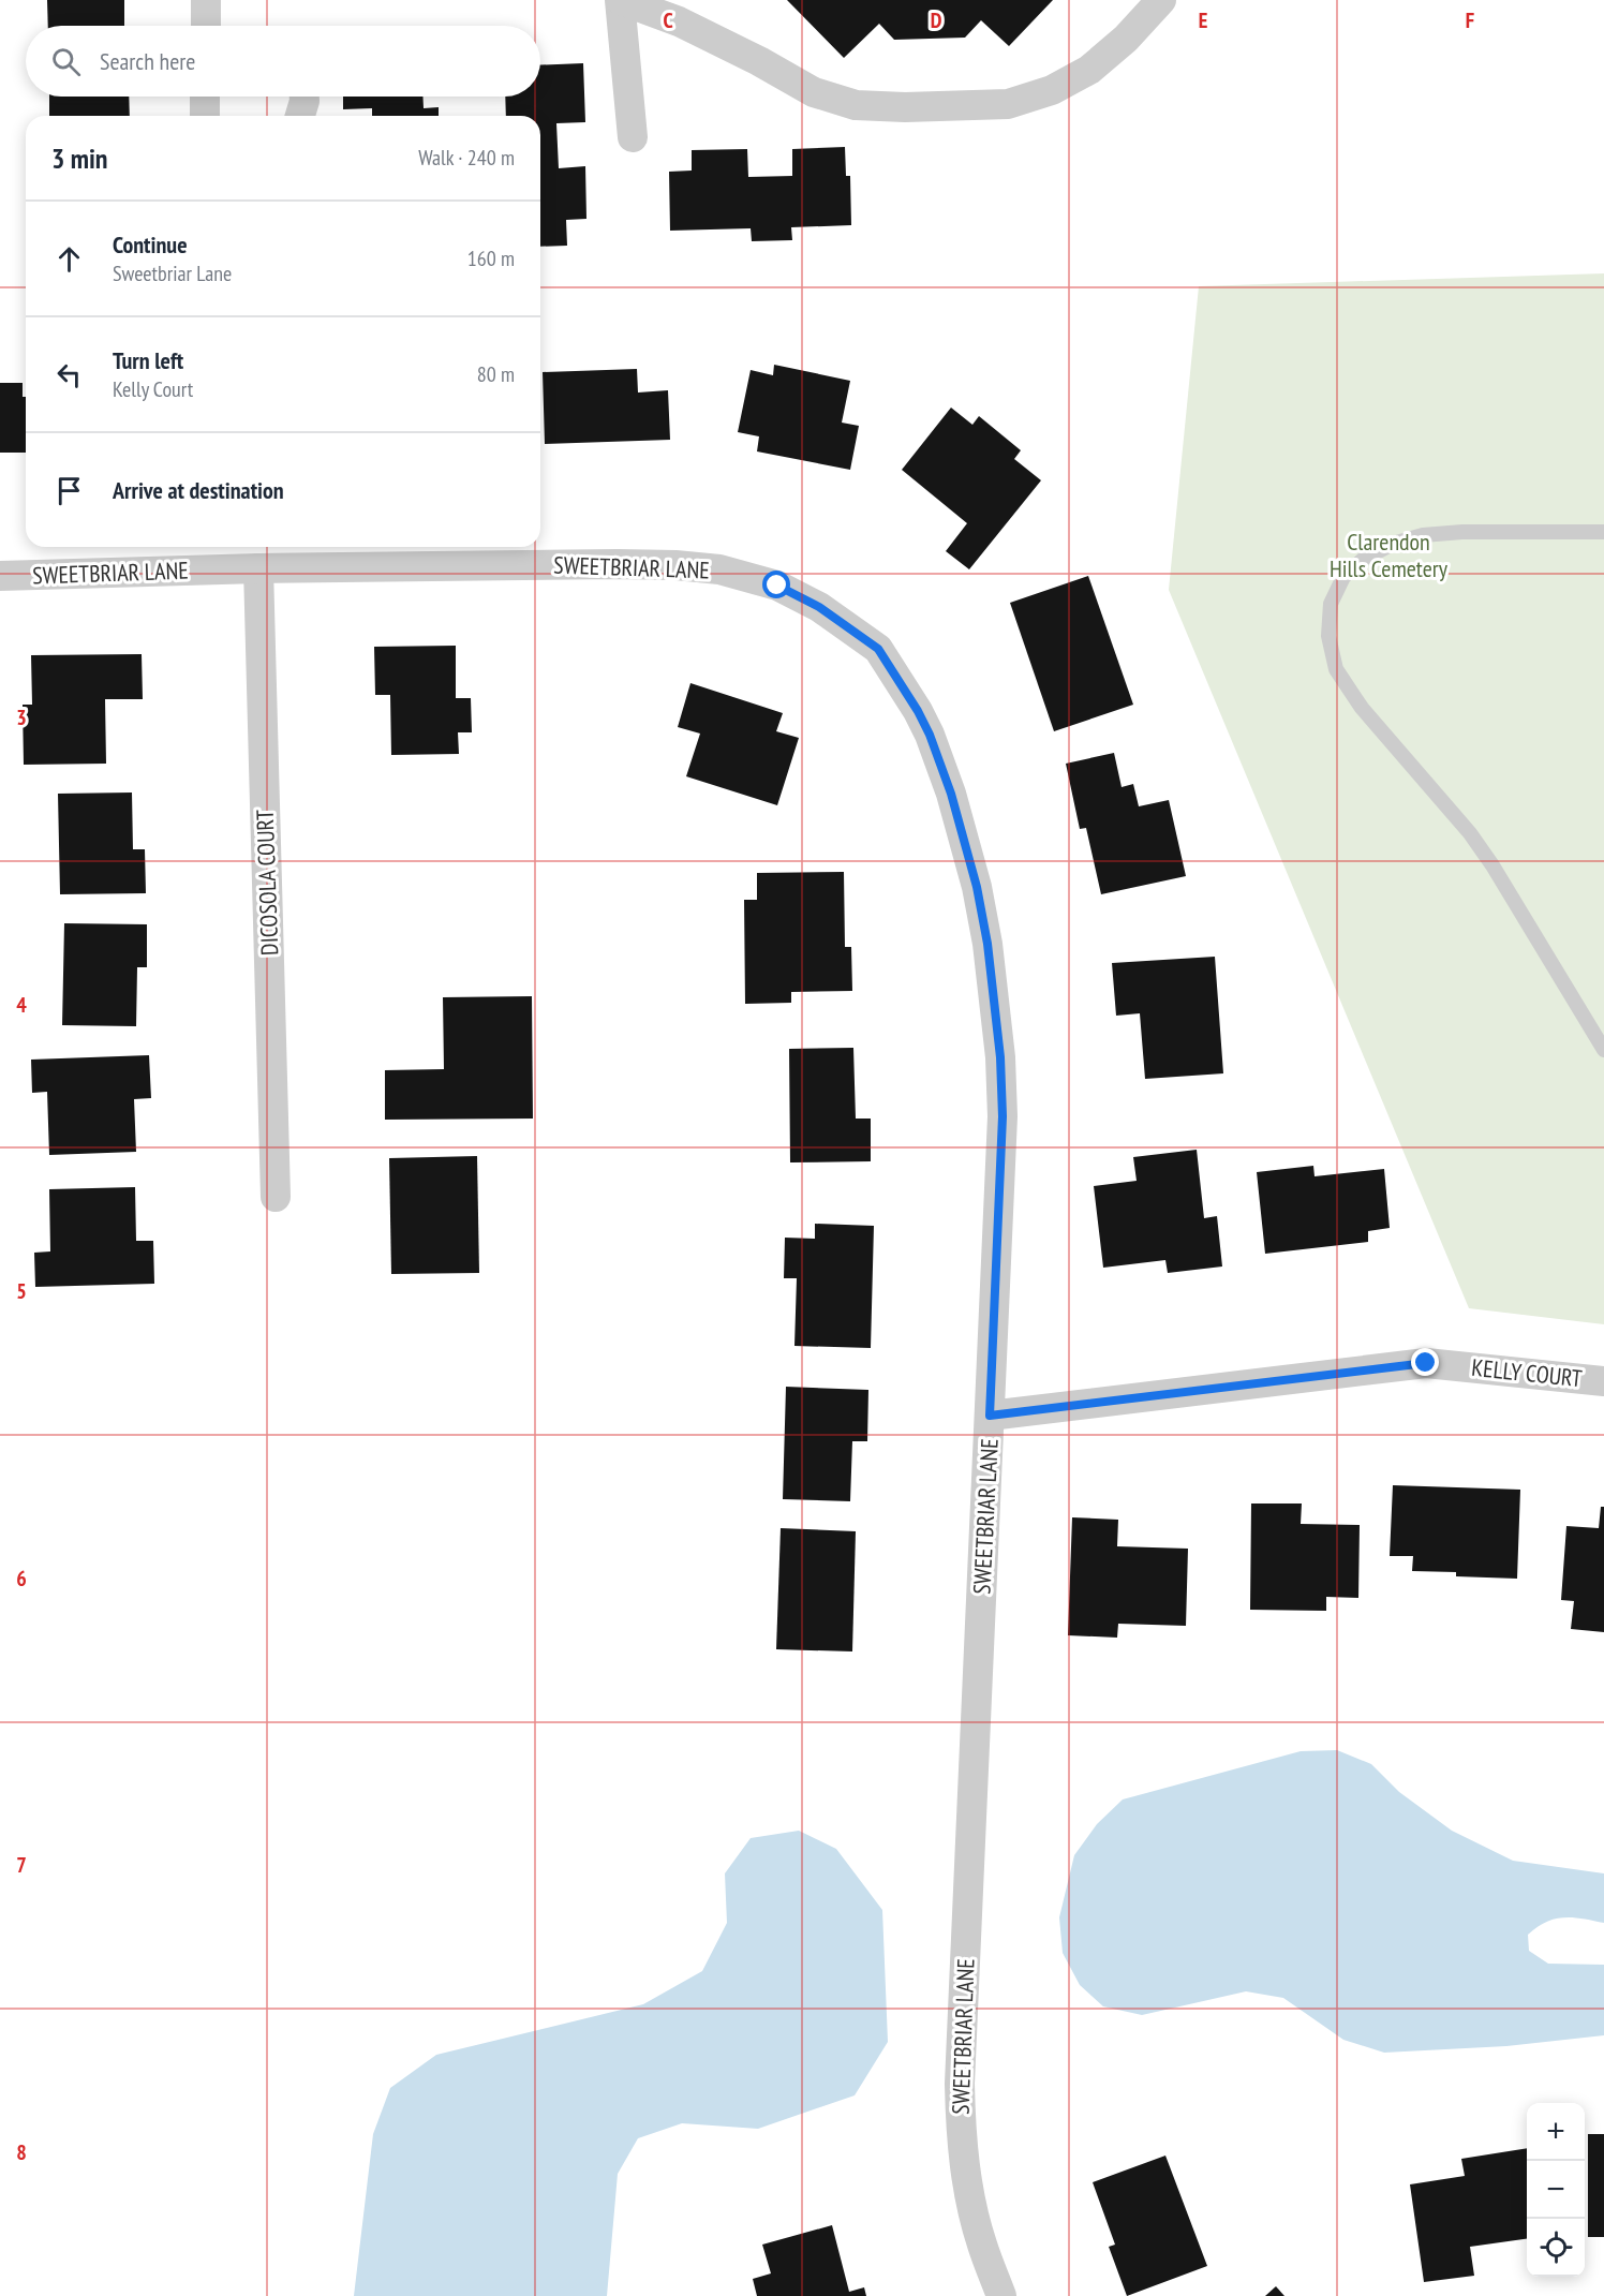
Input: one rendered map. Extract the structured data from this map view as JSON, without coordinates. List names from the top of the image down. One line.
{"streets":{"street":["SWEETBRIAR LANE","DICOSOLA COURT","KELLY COURT"]},"crossings":[["SWEETBRIAR LANE","DICOSOLA COURT"],["SWEETBRIAR LANE","KELLY COURT"]],"parks":["Clarendon Hills Cemetery"],"page":{"search":"Search here","heading":["3 min","Walk · 240 m"],"list":[["Continue","Sweetbriar Lane","160 m"],["Turn left","Kelly Court","80 m"],"Arrive at destination"],"map_buttons":["+","−"]},"grid":{"columns":["C","D","E","F"],"rows":["3","4","5","6","7","8"]}}
